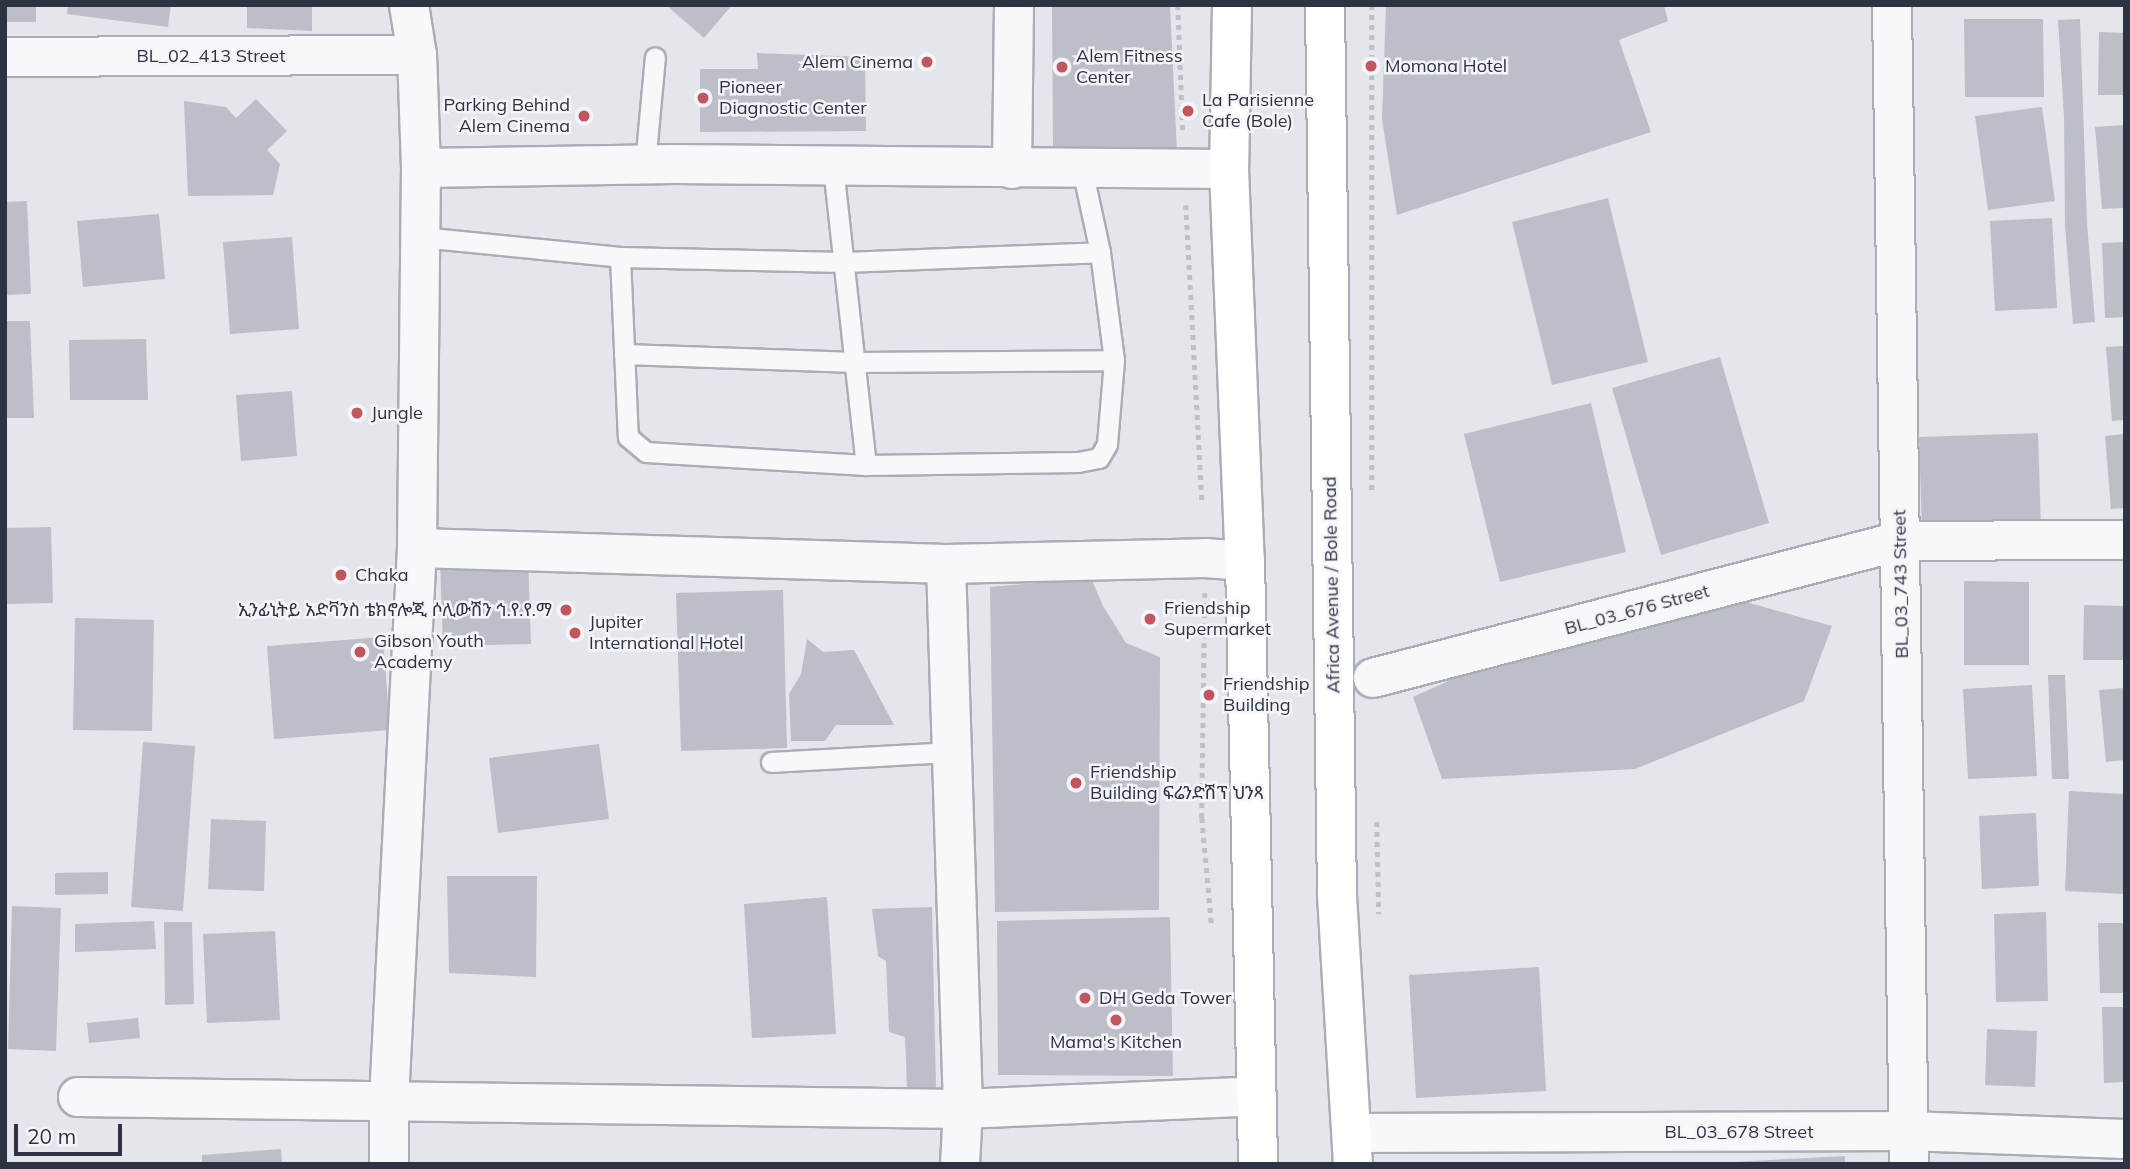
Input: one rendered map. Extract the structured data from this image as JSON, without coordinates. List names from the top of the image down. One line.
{"streets":{"main road":["Africa Avenue / Bole Road"],"street":["BL_02_413 Street","BL_03_743 Street","BL_03_676 Street","BL_03_678 Street"]},"crossings":[["BL_03_743 Street","BL_03_676 Street"],["BL_03_743 Street","BL_03_678 Street"],["Africa Avenue / Bole Road","BL_03_678 Street"]],"places":["Alem Cinema","Momona Hotel","Alem Fitness Center","Pioneer Diagnostic Center","La Parisienne Cafe (Bole)","Parking Behind Alem Cinema","Jungle","Chaka","ኢንፊኒትይ አድቫንስ ቴክኖሎጂ ሶሊውሽን ኅ.የ.የ.ማ","Friendship Supermarket","Jupiter International Hotel","Gibson Youth Academy","Friendship Building","Friendship Building ፍሬንድሽፕ ህንጻ","DH Geda Tower","Mama's Kitchen"],"scale_bar":"20 m"}
